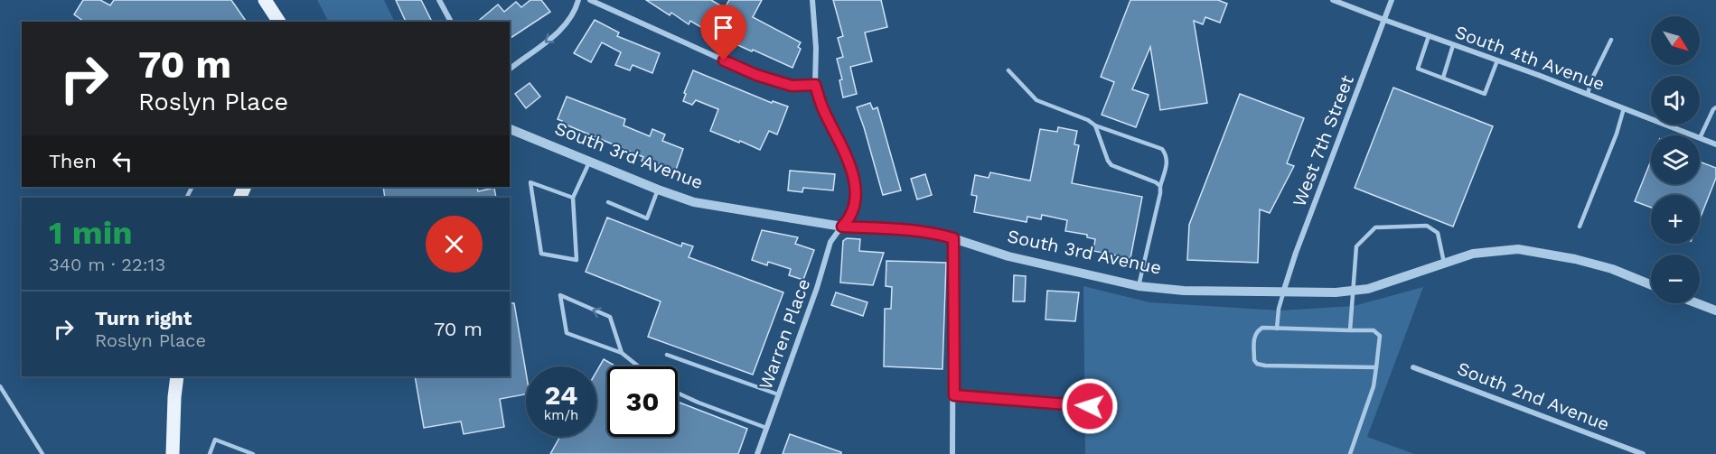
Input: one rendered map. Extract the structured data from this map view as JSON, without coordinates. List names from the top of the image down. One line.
{"streets":{"street":["South 4th Avenue","West 7th Street","South 3rd Avenue","Warren Place","South 2nd Avenue"]},"crossings":[["South 4th Avenue","West 7th Street"],["West 7th Street","South 3rd Avenue"],["South 3rd Avenue","Warren Place"]],"north":"bottom right","page":{"map_buttons":["+","−"],"turn":["70 m","Roslyn Place"],"then":"Then","heading":["1 min","340 m · 22:13"],"list":[{"name":"Turn right","note":"Roslyn Place","value":"70 m"}],"speed":"24 km/h","limit":"30"}}
